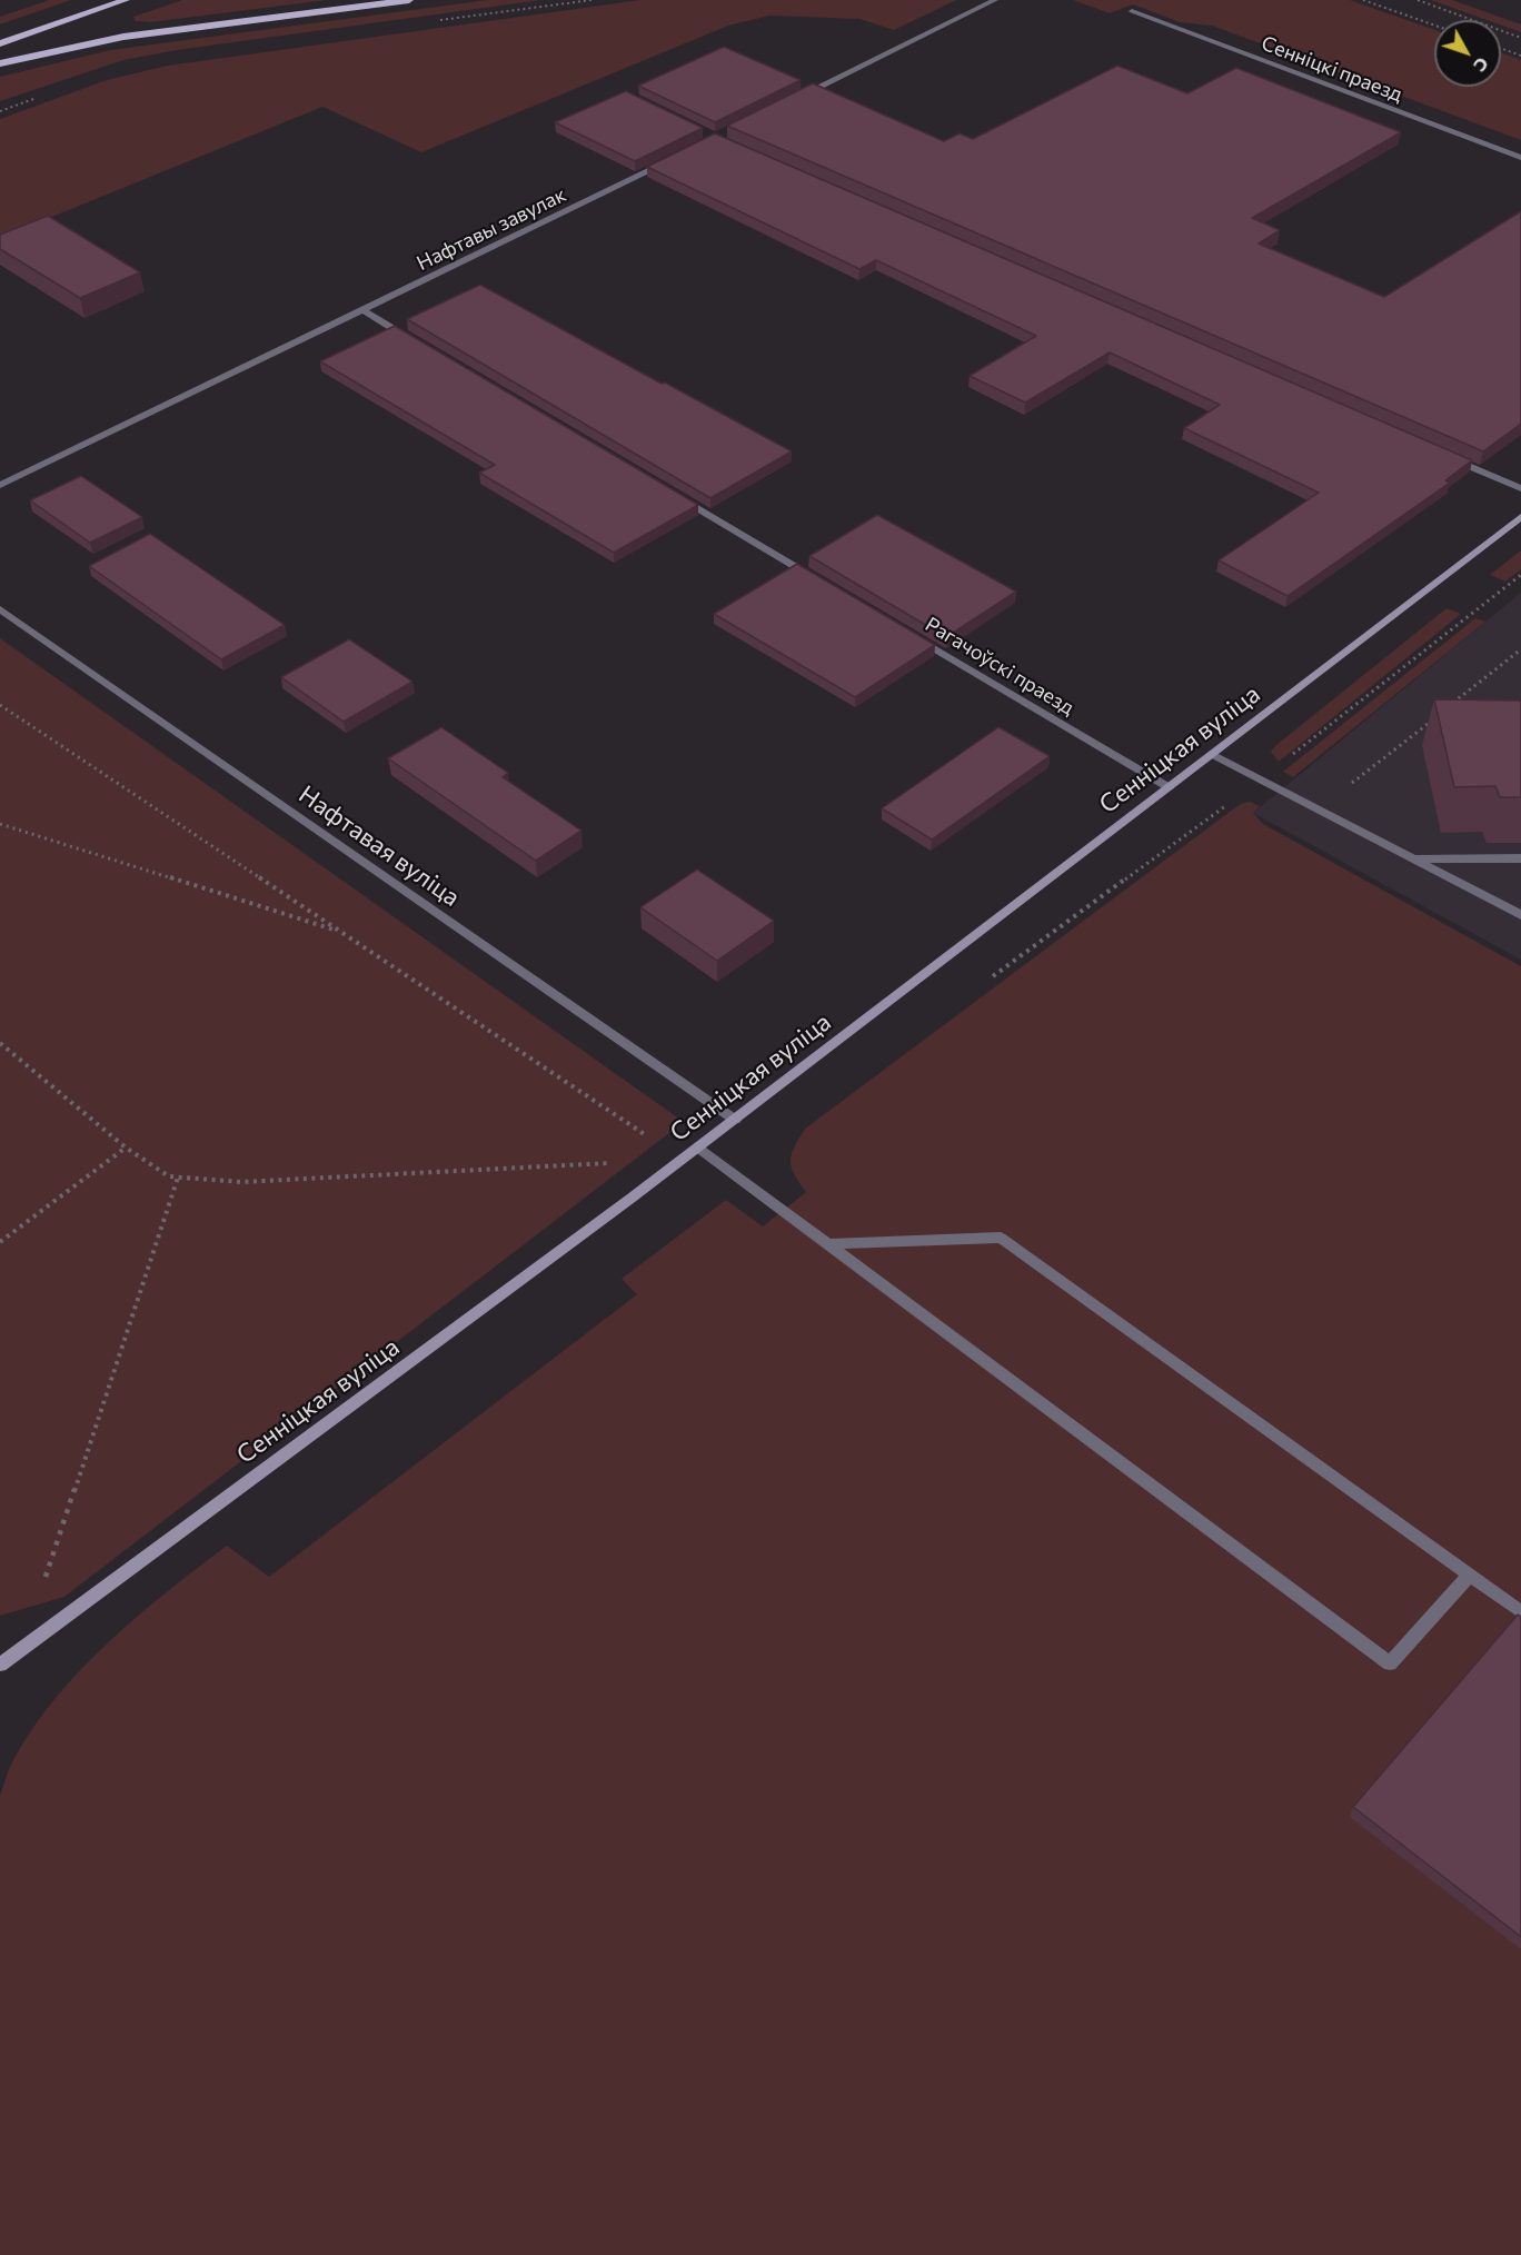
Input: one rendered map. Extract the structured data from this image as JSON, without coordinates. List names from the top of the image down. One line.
{"streets":{"street":["Сенніцкі праезд","Нафтавы завулак","Рагачоўскі праезд","Сенніцкая вуліца","Нафтавая вуліца"]},"crossings":[["Рагачоўскі праезд","Сенніцкая вуліца"],["Сенніцкая вуліца","Нафтавая вуліца"]],"north":"bottom right"}
